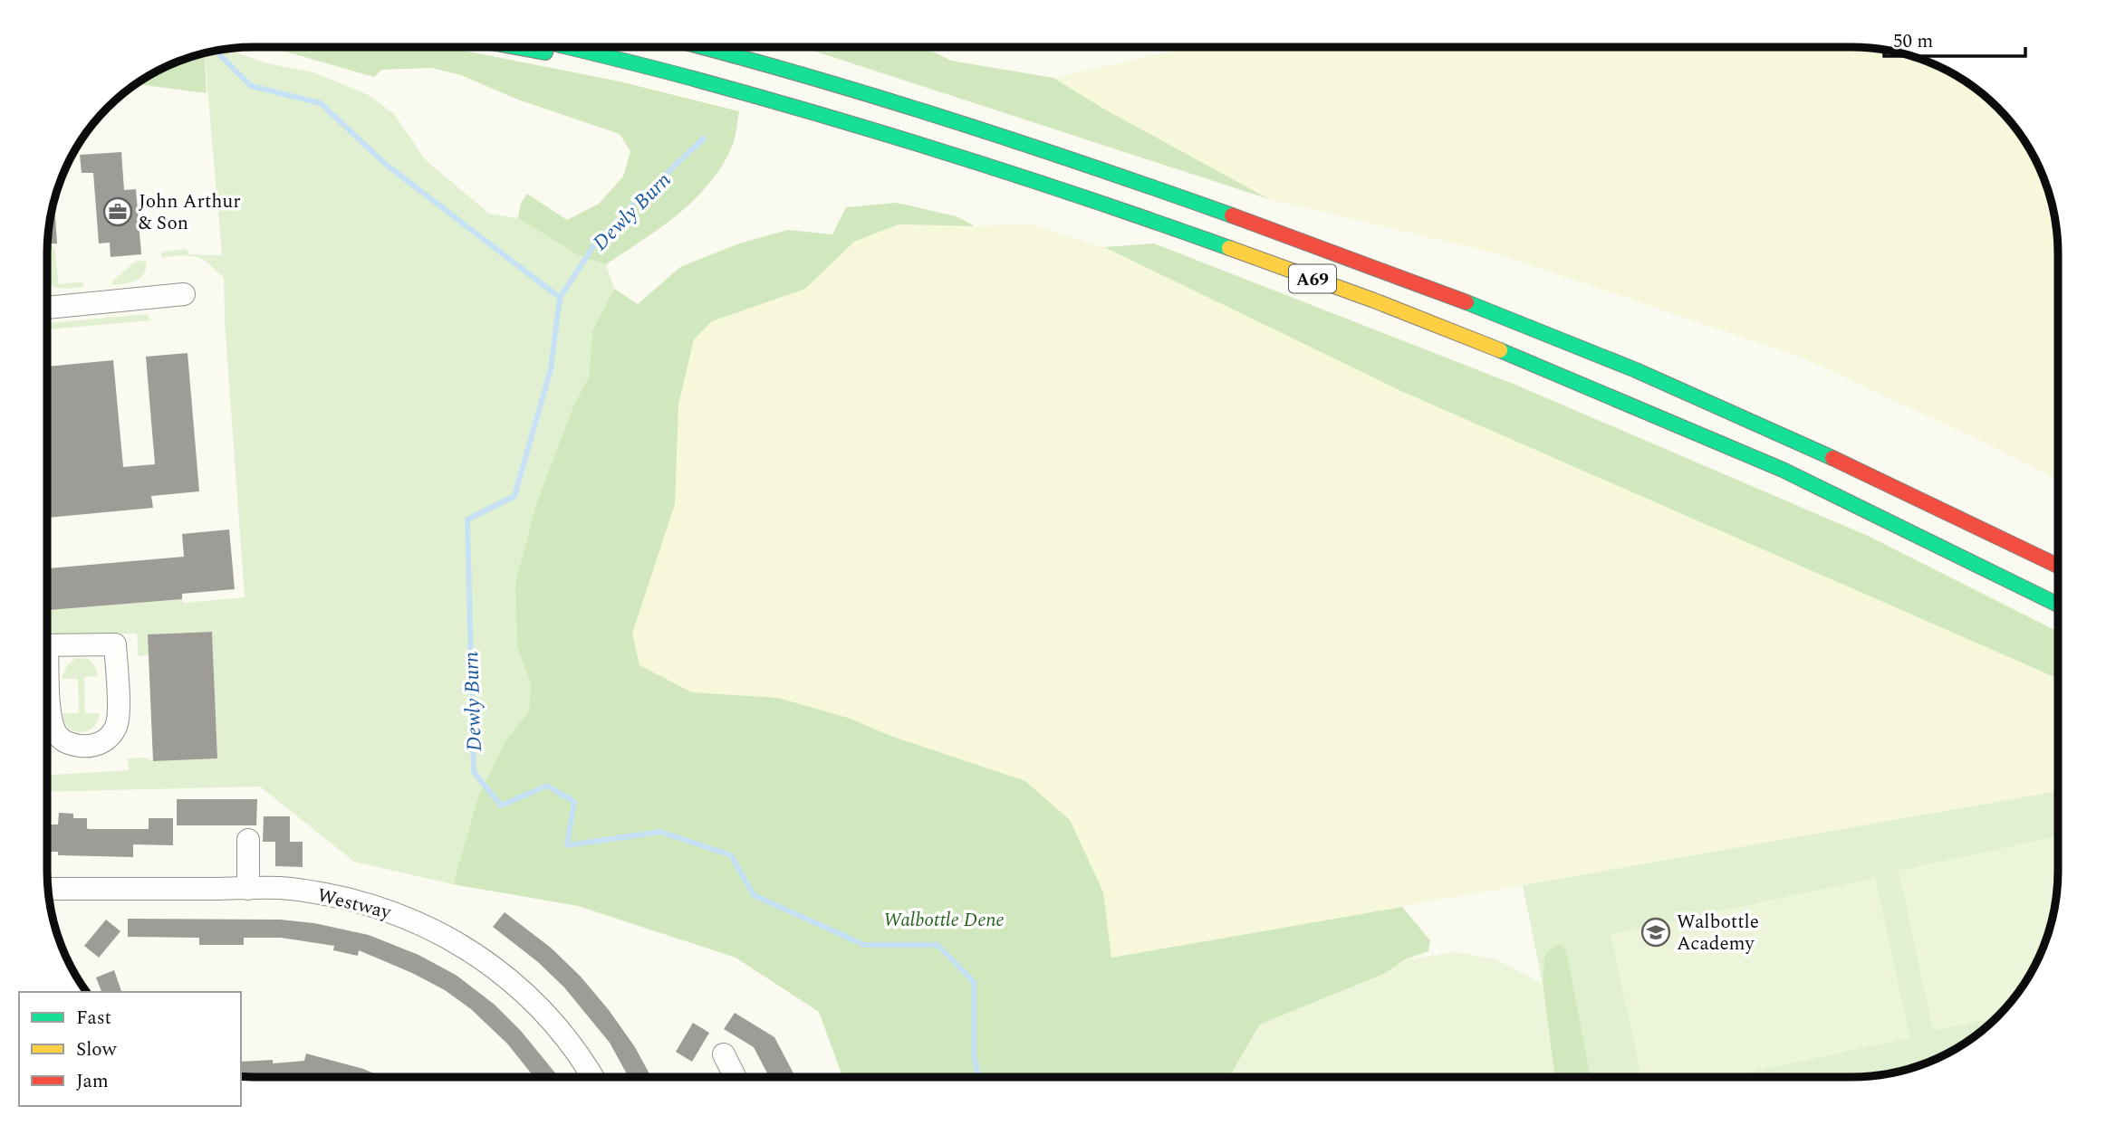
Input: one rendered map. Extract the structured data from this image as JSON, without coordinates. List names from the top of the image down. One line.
{"streets":{"highway":["A69"],"street":["Westway"]},"water":["Dewly Burn"],"parks":["Walbottle Dene"],"places":{"office":["John Arthur & Son"],"school or university":["Walbottle Academy"]},"legend":["Fast","Slow","Jam"],"scale_bar":"50 m"}
